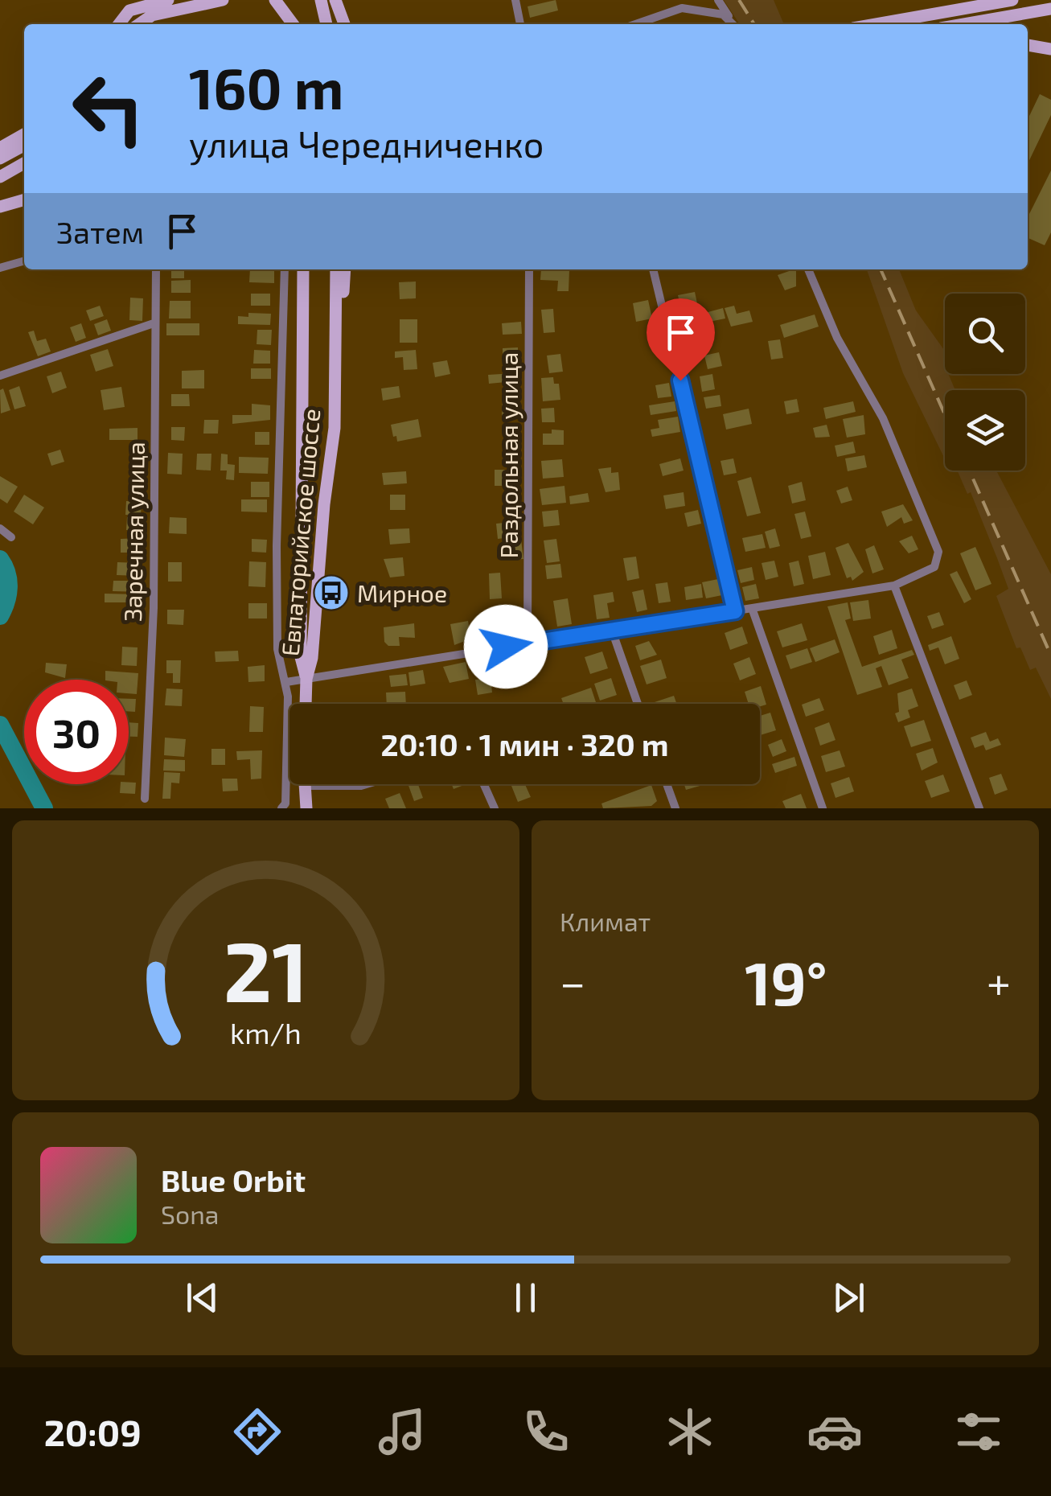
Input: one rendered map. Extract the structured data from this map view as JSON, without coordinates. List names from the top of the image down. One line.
{"streets":{"main road":["Евпаторийское шоссе"],"street":["Раздольная улица","Заречная улица"]},"places":{"bus stop":["Мирное"]},"page":{"turn":["160 m","улица Чередниченко"],"then":"Затем","limit":"30","trip":"20:10 · 1 мин · 320 m","tile":"Климат","heat":["−","19°","+"],"song":["Blue Orbit","Sona"],"tabs":"20:09","gauge":["21","km/h"]}}
